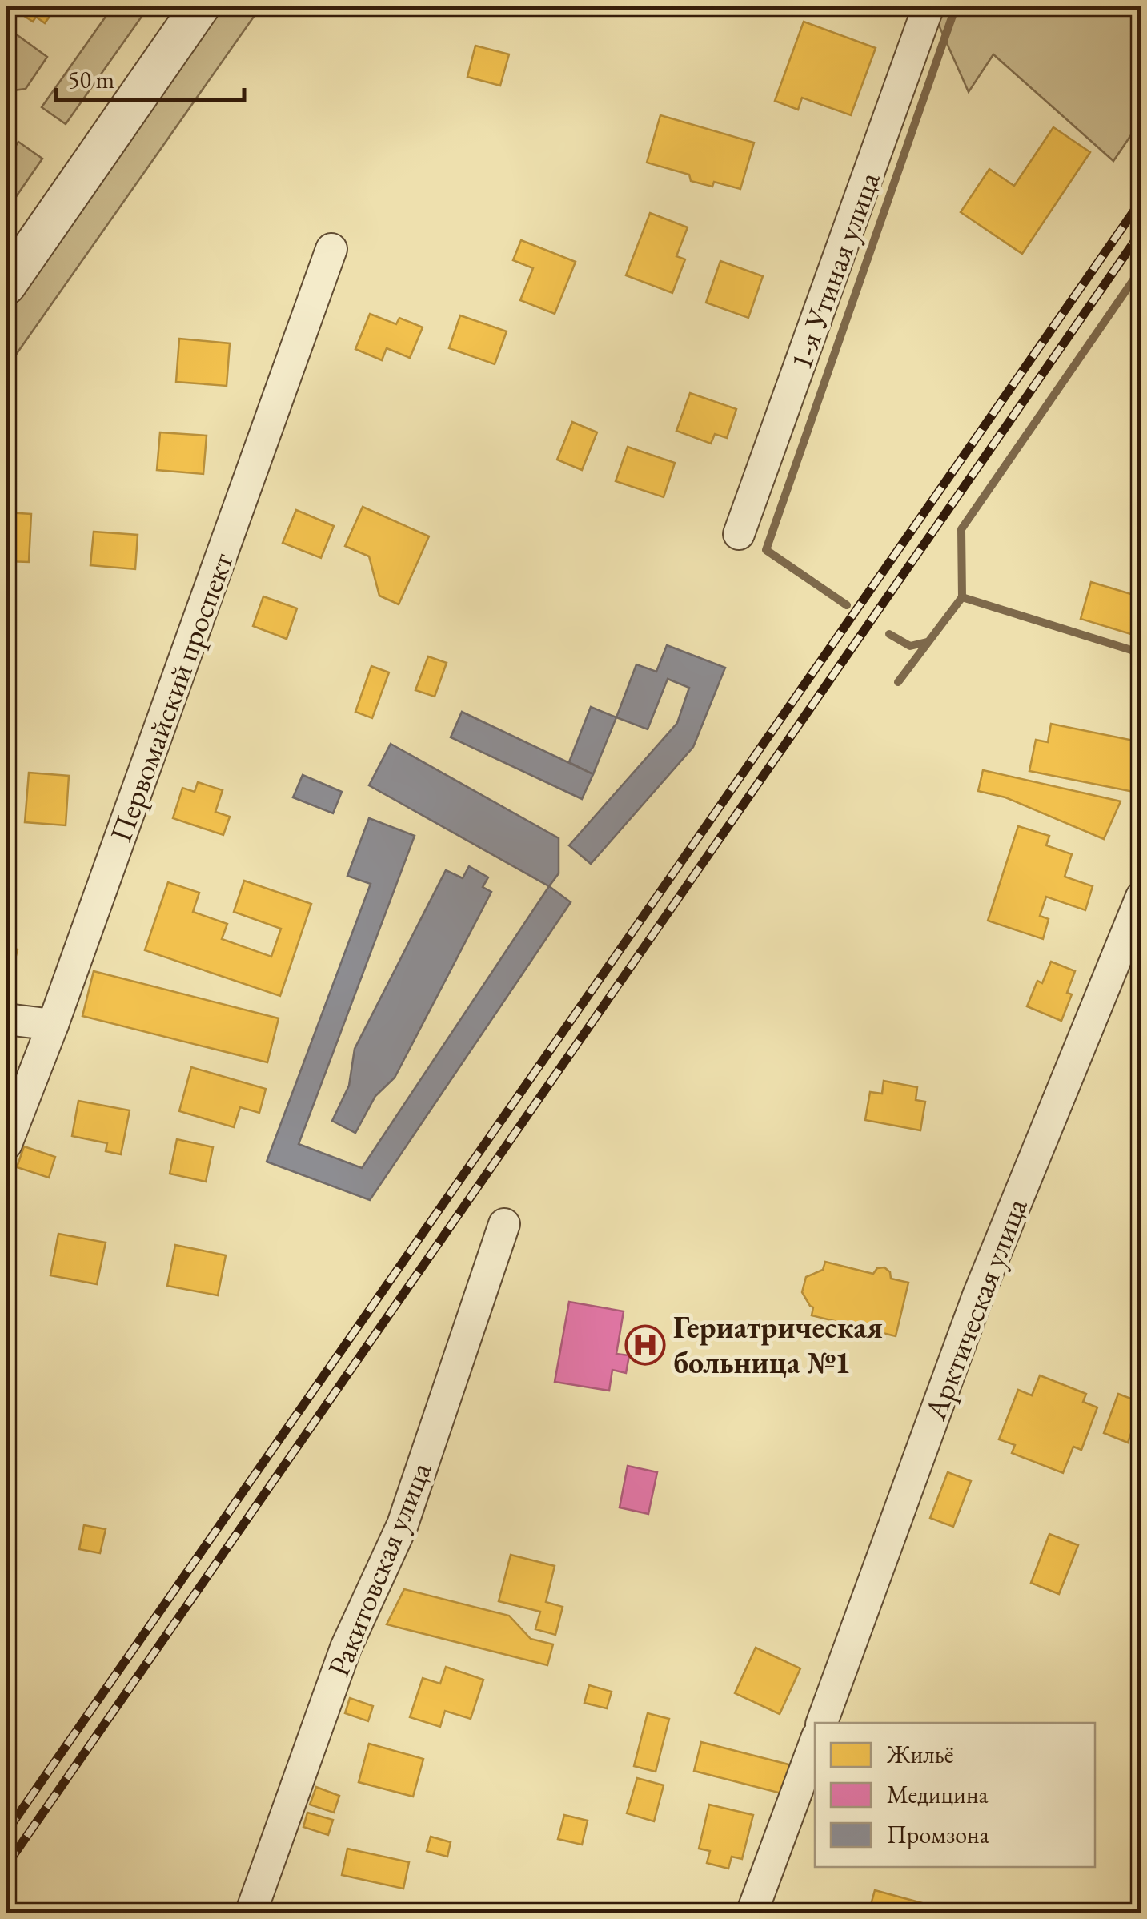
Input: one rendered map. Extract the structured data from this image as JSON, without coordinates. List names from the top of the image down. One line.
{"streets":{"street":["1-я Утиная улица","Первомайский проспект","Арктическая улица","Ракитовская улица"]},"places":{"hospital":["Гериатрическая больница №1"]},"legend":["Жильё","Медицина","Промзона"],"scale_bar":"50 m"}
